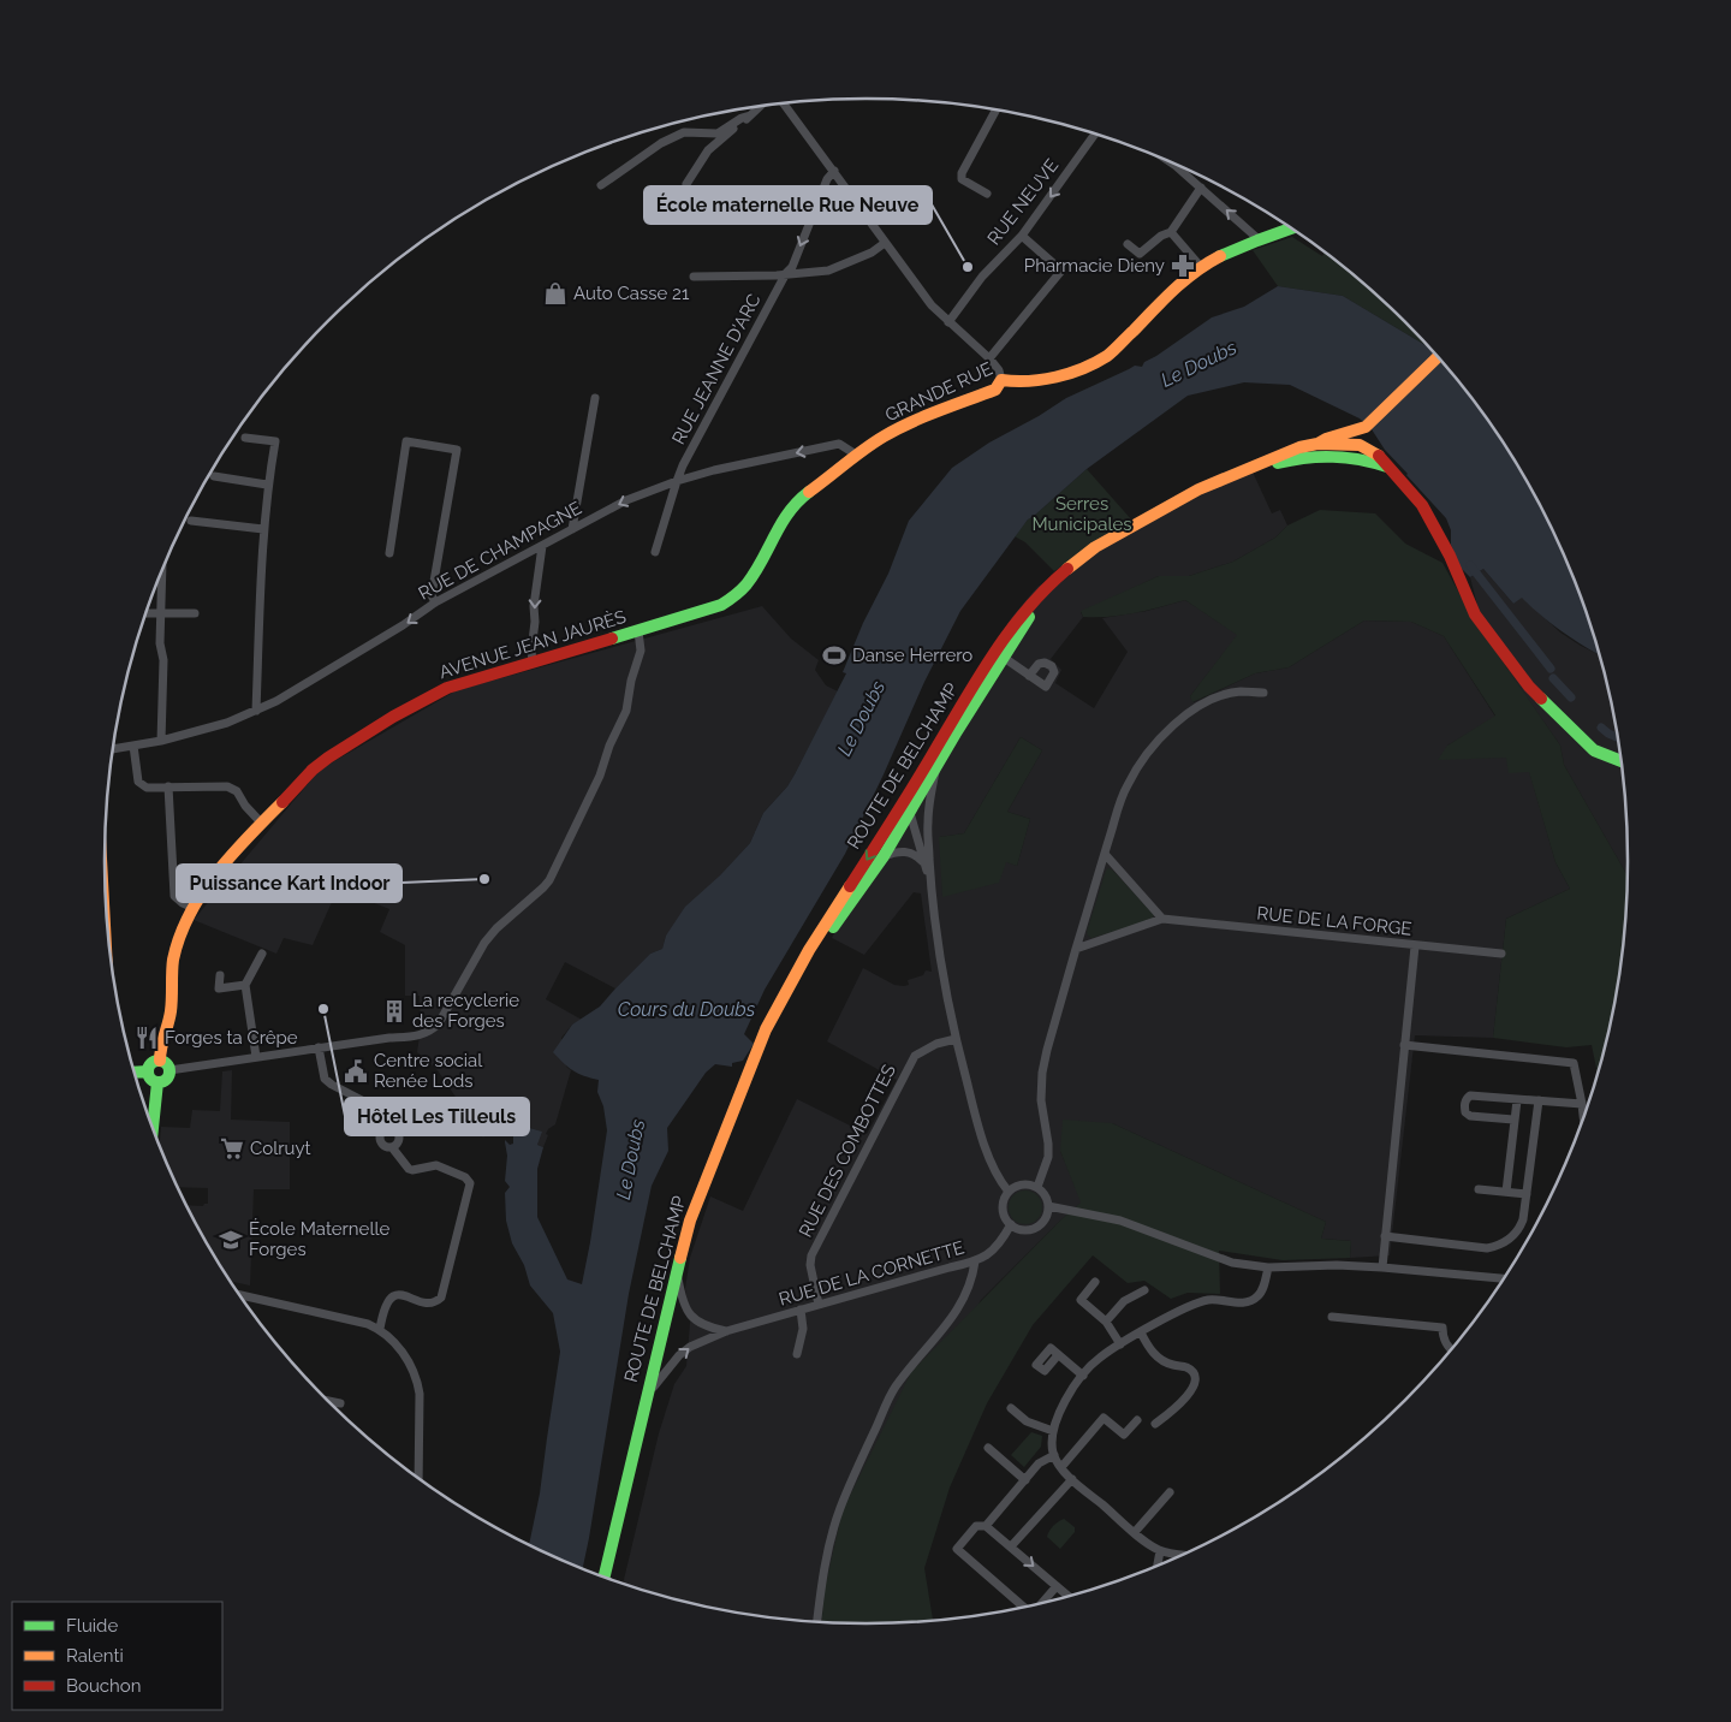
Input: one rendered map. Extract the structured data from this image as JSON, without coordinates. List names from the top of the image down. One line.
{"streets":{"main road":["GRANDE RUE","AVENUE JEAN JAURÈS","ROUTE DE BELCHAMP"],"street":["RUE NEUVE","RUE JEANNE D'ARC","RUE DE CHAMPAGNE","RUE DE LA FORGE","RUE DES COMBOTTES","RUE DE LA CORNETTE"]},"crossings":[["RUE JEANNE D'ARC","RUE DE CHAMPAGNE"],["GRANDE RUE","RUE DE CHAMPAGNE"],["GRANDE RUE","AVENUE JEAN JAURÈS"],["ROUTE DE BELCHAMP","RUE DE LA CORNETTE"],["RUE DES COMBOTTES","RUE DE LA CORNETTE"]],"one_way":["RUE NEUVE","RUE DE CHAMPAGNE"],"water":["Le Doubs","Cours du Doubs"],"parks":["Serres Municipales"],"places":{"pharmacy":["Pharmacie Dieny"],"other":["École maternelle Rue Neuve","Puissance Kart Indoor","Hôtel Les Tilleuls"],"shop":["Auto Casse 21"],"sports":["Danse Herrero"],"building":["La recyclerie des Forges"],"restaurant":["Forges ta Crêpe"],"public building":["Centre social Renée Lods"],"supermarket":["Colruyt"],"school or university":["École Maternelle Forges"]},"legend":["Fluide","Ralenti","Bouchon"]}
